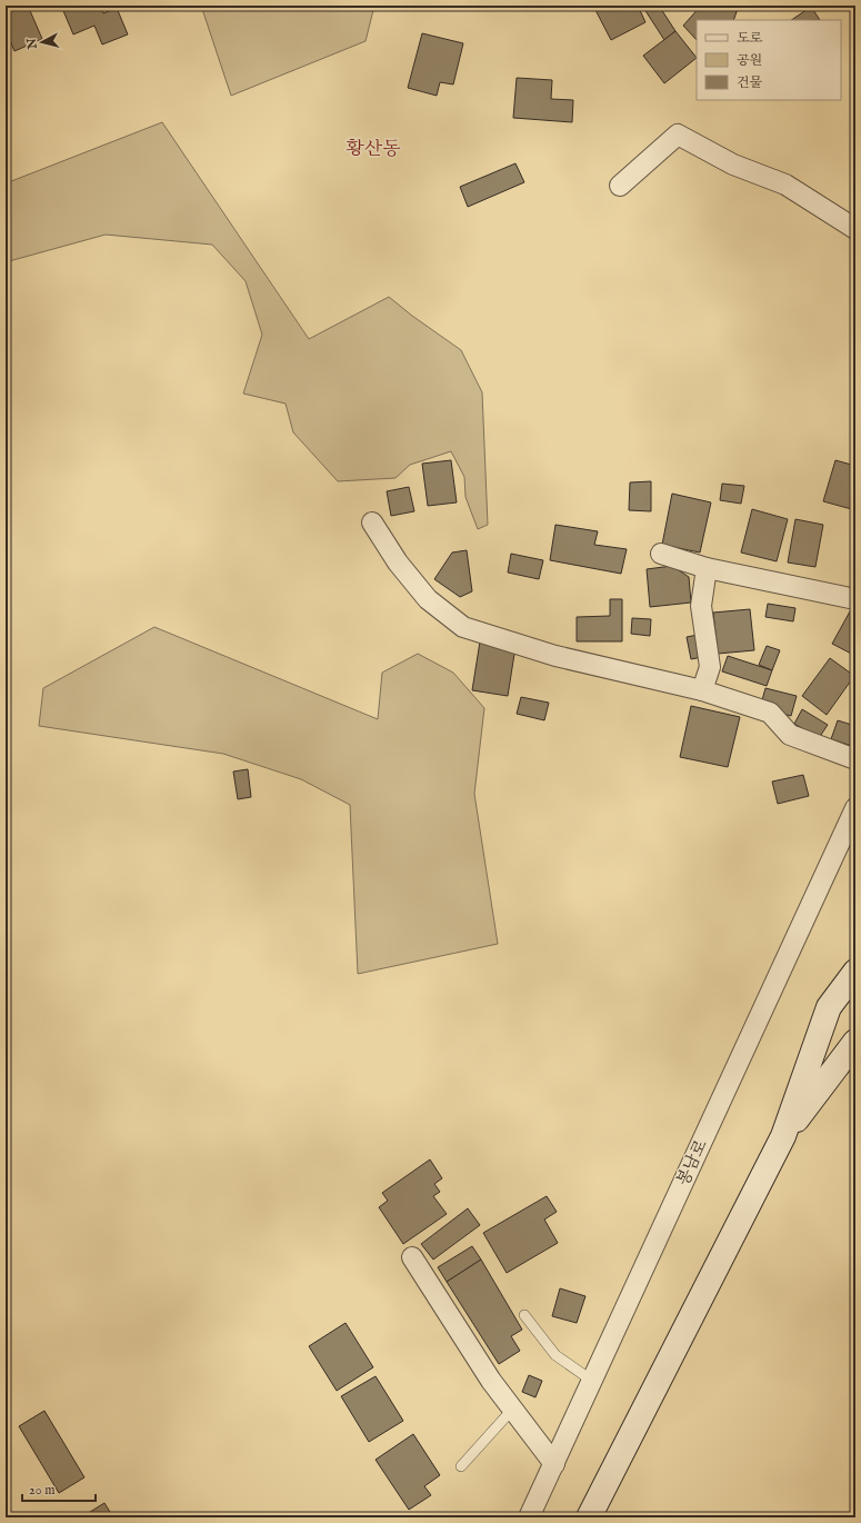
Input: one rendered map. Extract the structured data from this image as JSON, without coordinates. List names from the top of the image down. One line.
{"streets":{"street":["봉남로"]},"districts":["황산동"],"legend":["도로","공원","건물"],"scale_bar":"20 m","north":"left"}
